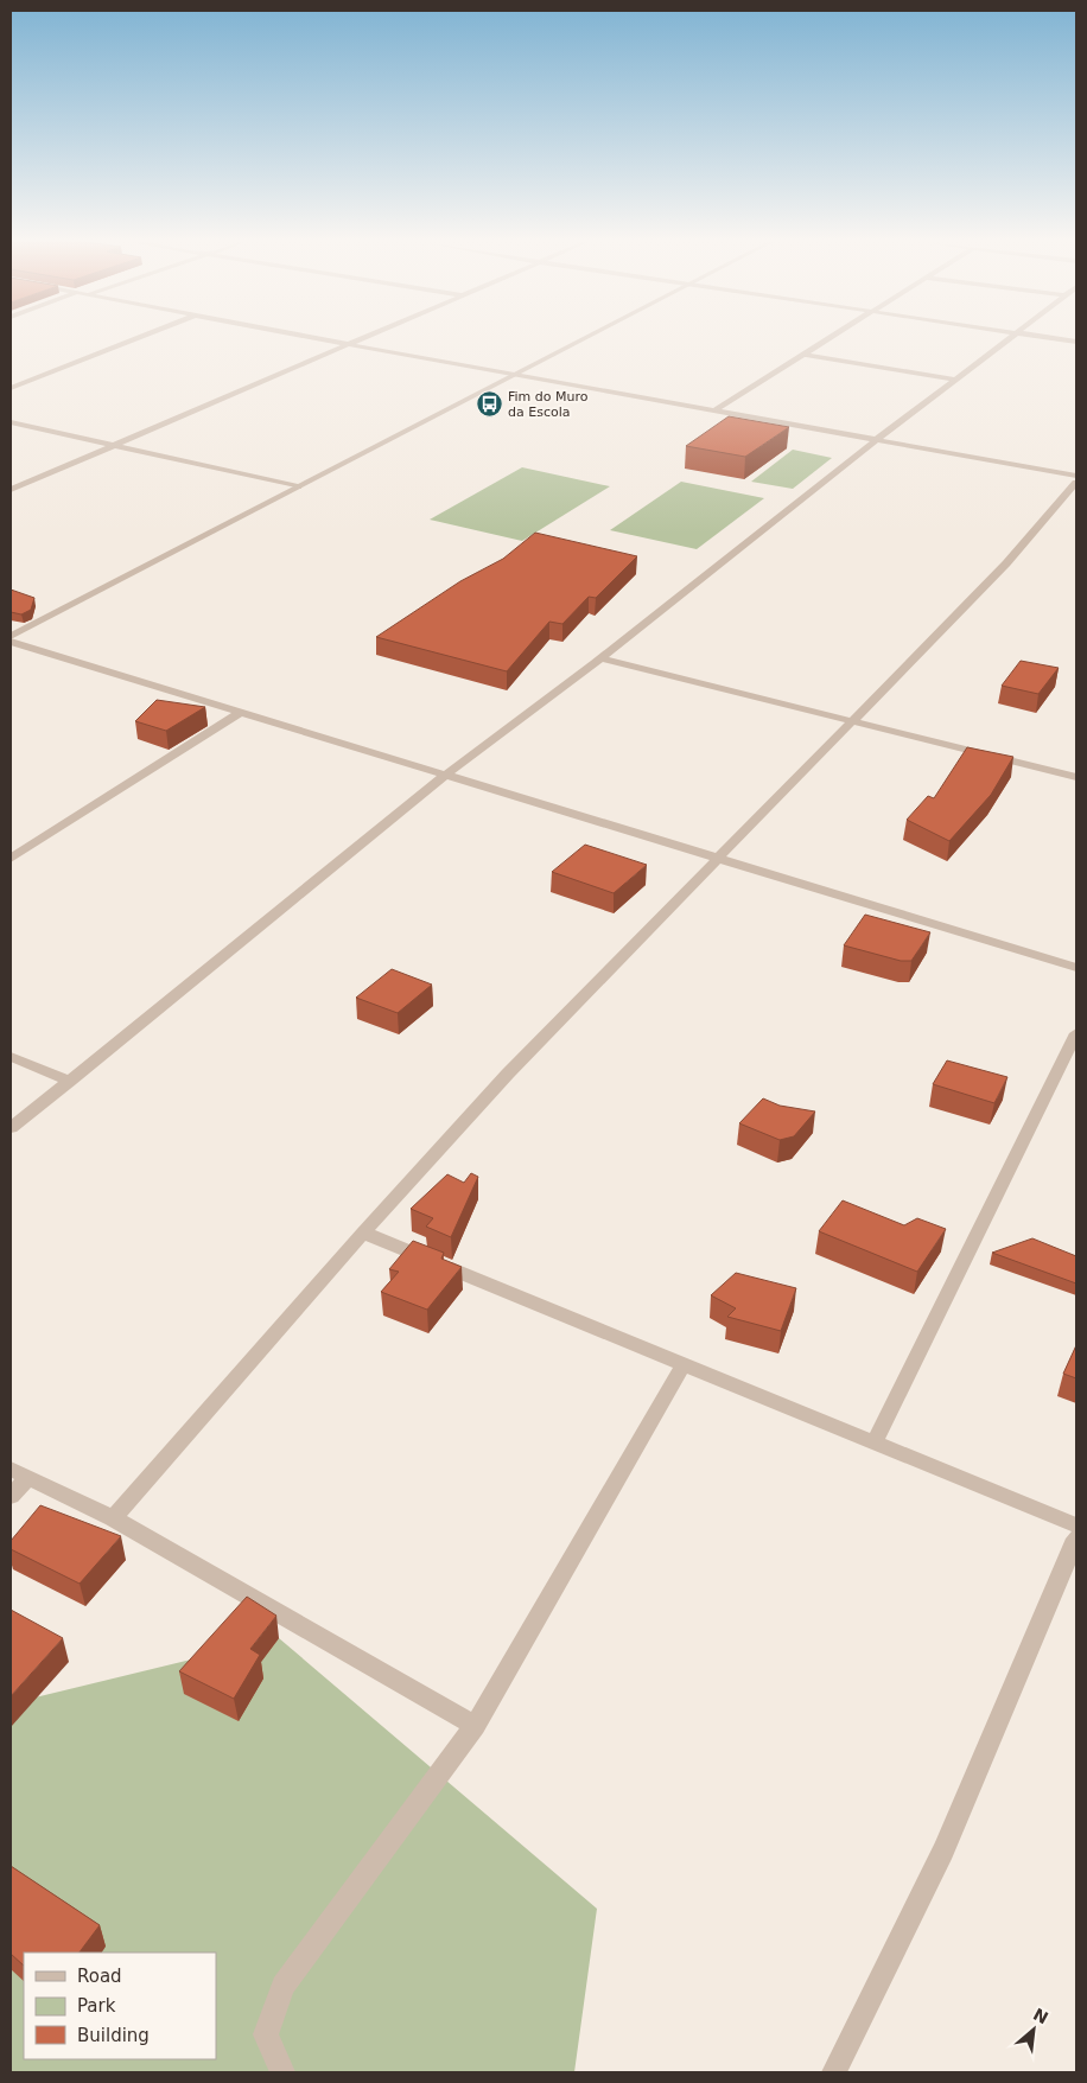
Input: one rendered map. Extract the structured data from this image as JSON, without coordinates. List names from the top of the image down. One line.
{"places":{"bus stop":["Fim do Muro da Escola"]},"legend":["Road","Park","Building"],"north":"top right"}
